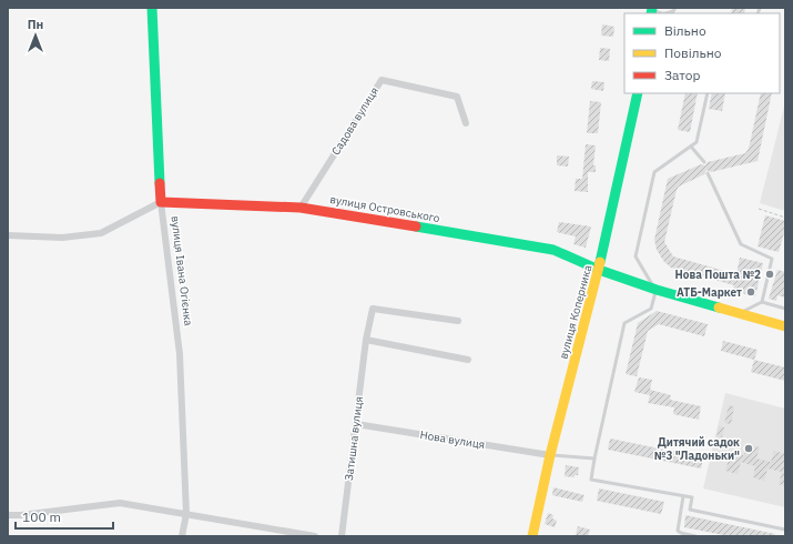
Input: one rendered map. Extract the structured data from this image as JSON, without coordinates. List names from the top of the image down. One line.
{"streets":{"main road":["вулиця Островського","вулиця Івана Огієнка","вулиця Коперника"],"street":["Садова вулиця","Затишна вулиця","Нова вулиця"]},"crossings":[["Садова вулиця","вулиця Островського"],["вулиця Островського","вулиця Івана Огієнка"],["вулиця Островського","вулиця Коперника"],["вулиця Коперника","Нова вулиця"],["Затишна вулиця","Нова вулиця"]],"places":["Нова Пошта №2","АТБ-Маркет","Дитячий садок №3 \"Ладоньки\""],"legend":["Вільно","Повільно","Затор"],"scale_bar":"100 m","north":"top"}
